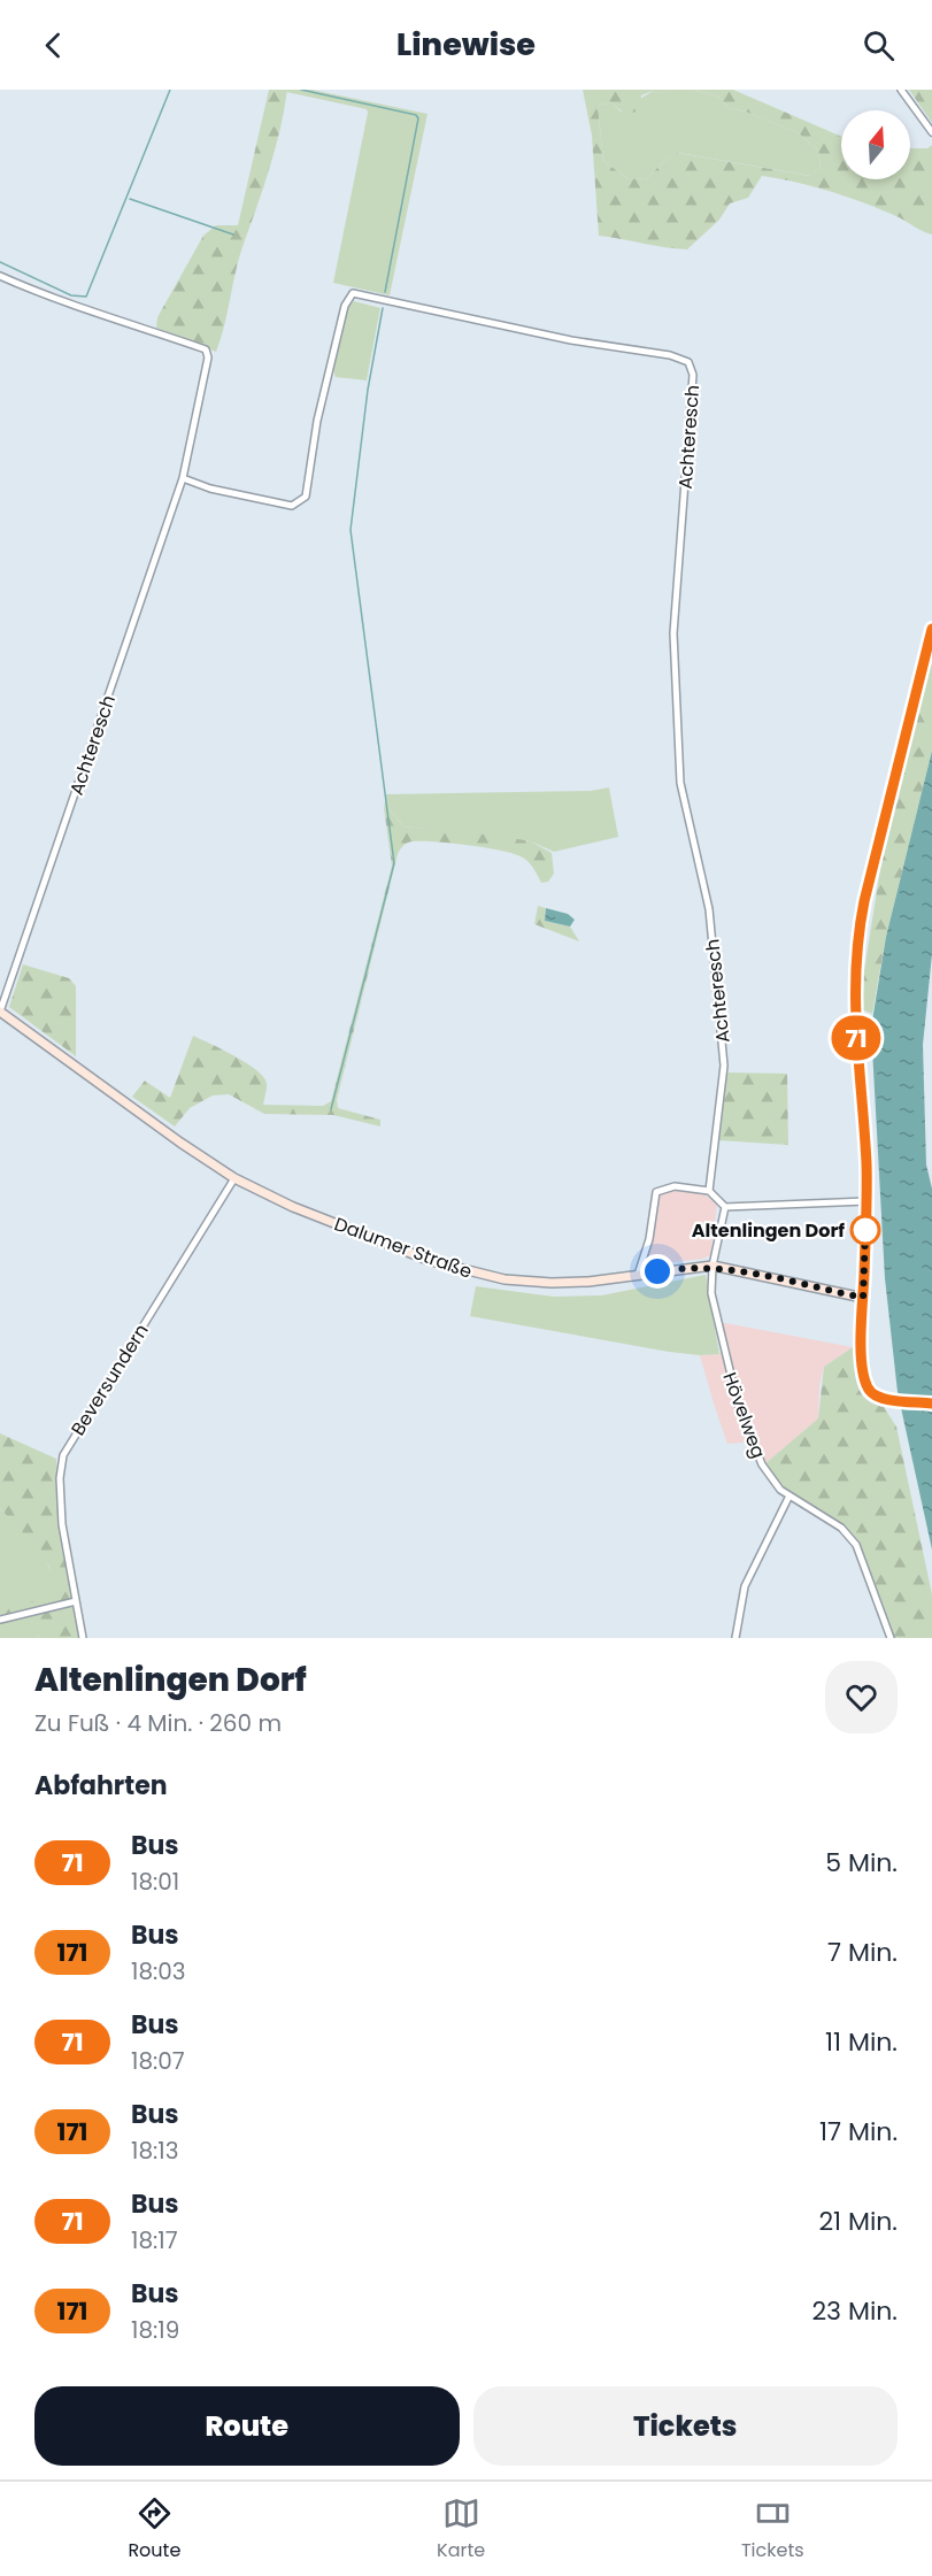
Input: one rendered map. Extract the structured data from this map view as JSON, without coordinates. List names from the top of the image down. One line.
{"streets":{"main road":["Dalumer Straße"],"street":["Achteresch","Beversundern","Hövelweg"]},"crossings":[["Achteresch","Dalumer Straße"],["Dalumer Straße","Beversundern"],["Dalumer Straße","Hövelweg"]],"places":["Altenlingen Dorf"],"lines":["bus line 71"],"north":"top","page":{"header":"Linewise","on_map":"71","heading":[["Altenlingen Dorf","Zu Fuß · 4 Min. · 260 m"],"Abfahrten"],"list":[{"mark":"71","name":"Bus","note":"18:01","value":"5 Min."},{"mark":"171","name":"Bus","note":"18:03","value":"7 Min."},{"mark":"71","name":"Bus","note":"18:07","value":"11 Min."},{"mark":"171","name":"Bus","note":"18:13","value":"17 Min."},{"mark":"71","name":"Bus","note":"18:17","value":"21 Min."},{"mark":"171","name":"Bus","note":"18:19","value":"23 Min."}],"buttons":["Route","Tickets"],"tabs":["Route","Karte","Tickets"]}}
